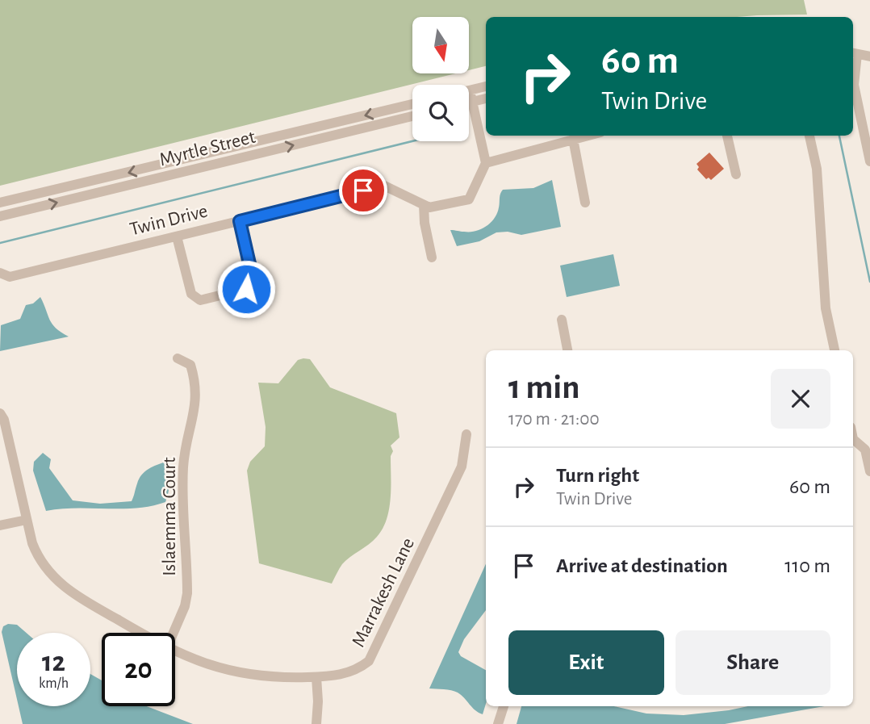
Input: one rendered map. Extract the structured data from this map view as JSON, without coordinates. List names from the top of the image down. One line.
{"streets":{"street":["Myrtle Street","Twin Drive","Islaemma Court","Marrakesh Lane"]},"north":"bottom","page":{"turn":["60 m","Twin Drive"],"heading":["1 min","170 m · 21:00"],"list":[{"name":"Turn right","note":"Twin Drive","value":"60 m"},{"name":"Arrive at destination","value":"110 m"}],"buttons":["Exit","Share"],"speed":"12 km/h","limit":"20"}}
